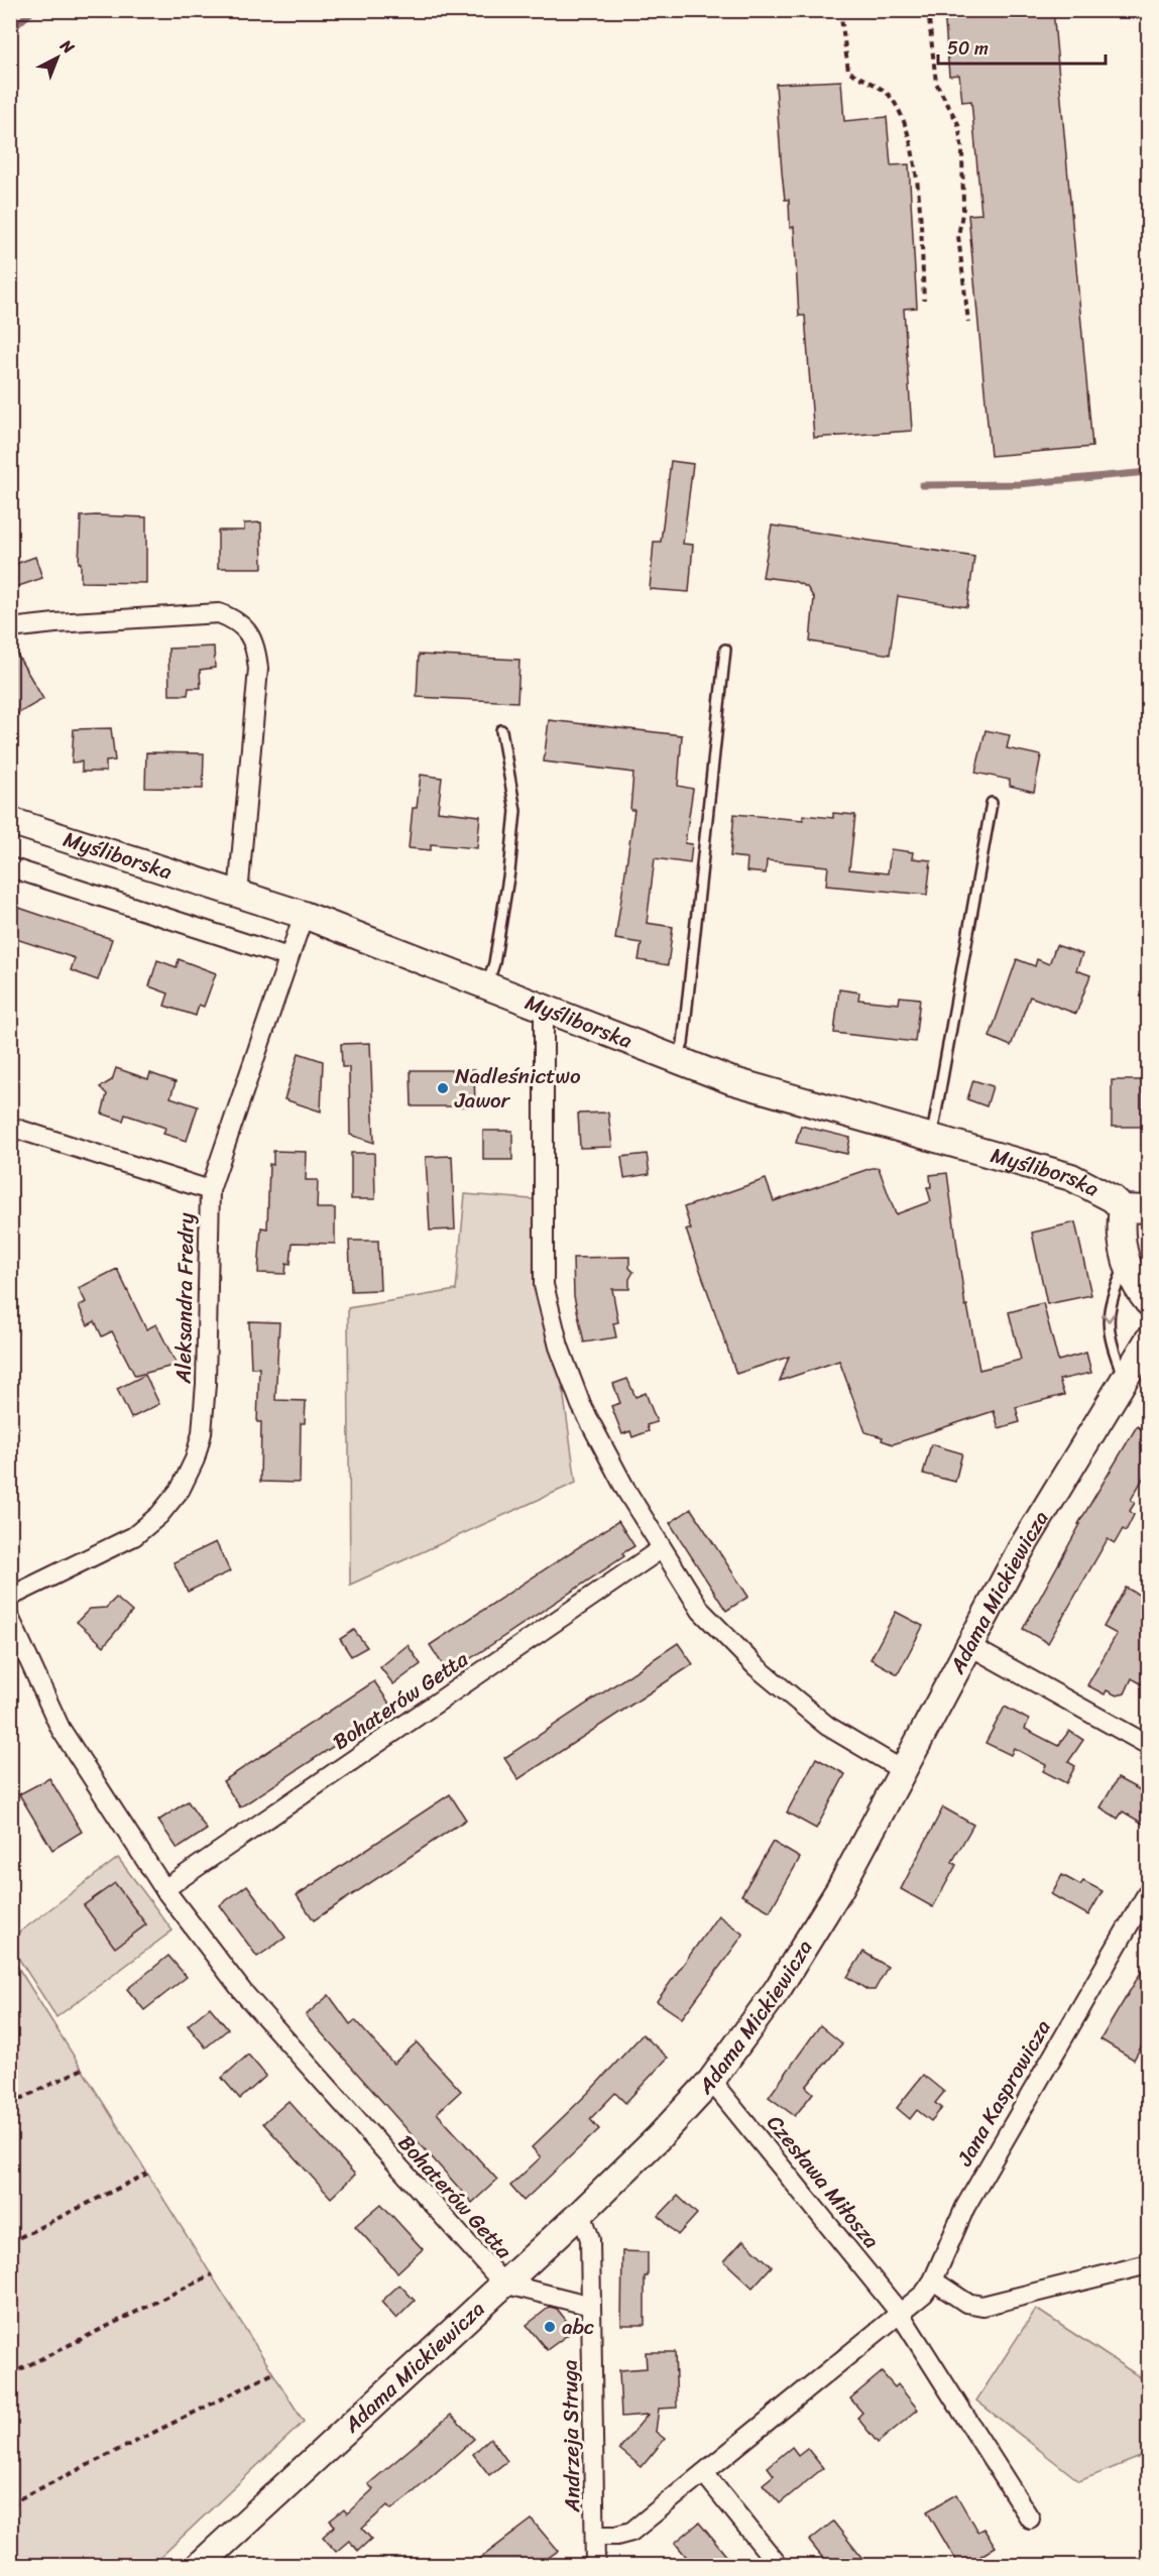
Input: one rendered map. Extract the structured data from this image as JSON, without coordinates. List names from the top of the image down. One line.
{"streets":{"main road":["Myśliborska","Adama Mickiewicza"],"street":["Aleksandra Fredry","Bohaterów Getta","Jana Kasprowicza","Czesława Miłosza","Andrzeja Struga"]},"crossings":[["Myśliborska","Aleksandra Fredry"],["Adama Mickiewicza","Bohaterów Getta"],["Adama Mickiewicza","Czesława Miłosza"],["Adama Mickiewicza","Andrzeja Struga"],["Jana Kasprowicza","Czesława Miłosza"]],"places":["Nadleśnictwo Jawor","abc"],"scale_bar":"50 m","north":"top right"}
